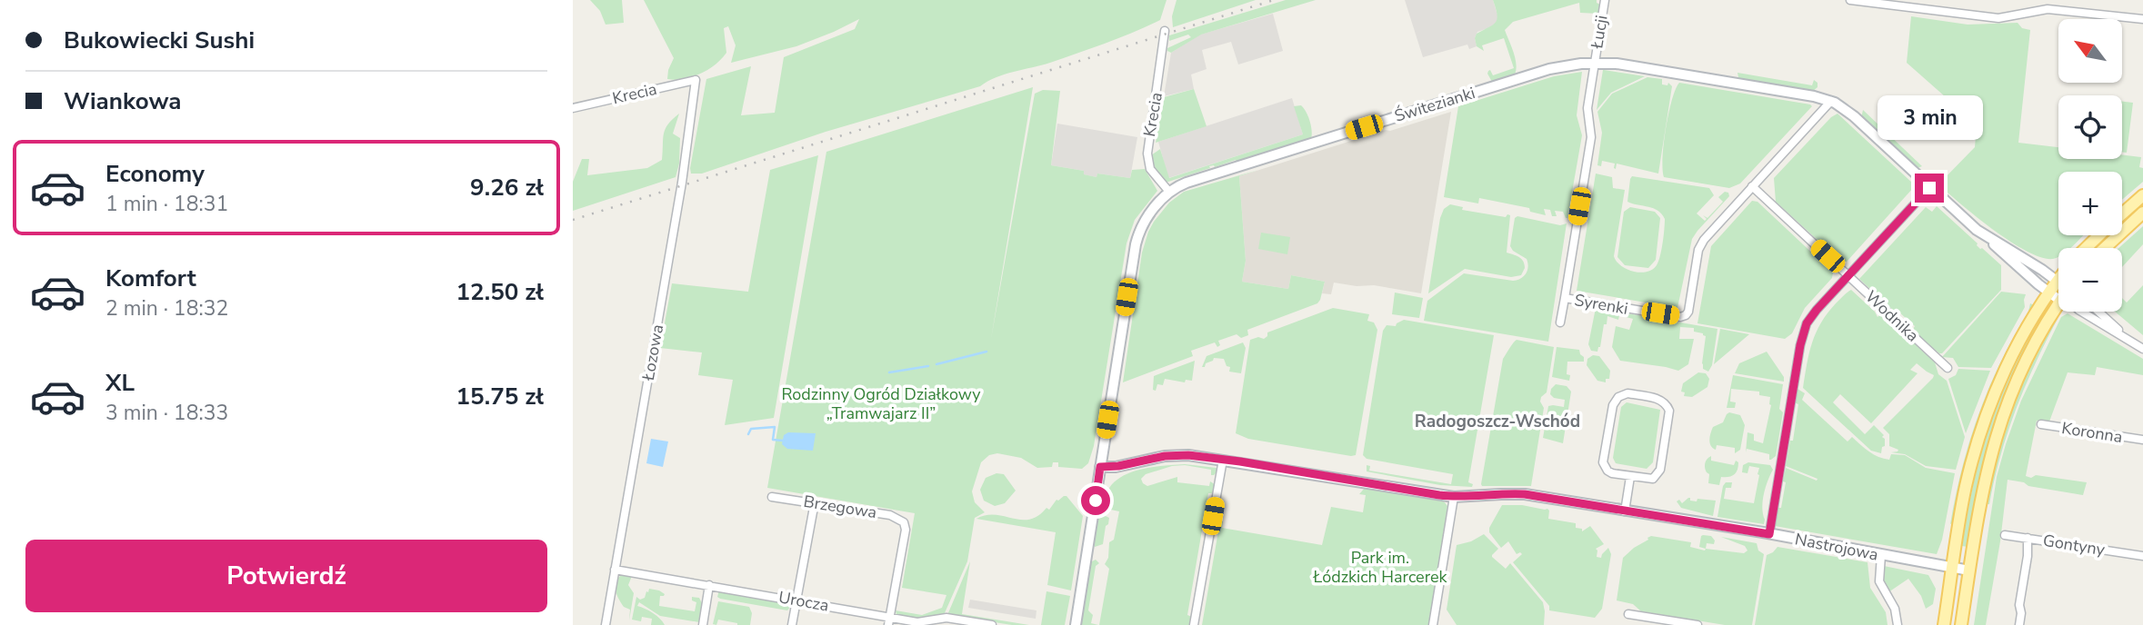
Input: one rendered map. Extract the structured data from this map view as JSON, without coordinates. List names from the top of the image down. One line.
{"streets":{"street":["Łucji","Krecia","Świtezianki","Syrenki","Wodnika","Łozowa","Koronna","Brzegowa","Gontyny","Nastrojowa","Urocza"]},"crossings":[["Łucji","Świtezianki"],["Łucji","Syrenki"],["Krecia","Świtezianki"],["Krecia","Łozowa"],["Świtezianki","Syrenki"],["Świtezianki","Nastrojowa"],["Syrenki","Wodnika"],["Łozowa","Urocza"],["Brzegowa","Urocza"]],"districts":["Radogoszcz-Wschód"],"parks":["Rodzinny Ogród Działkowy „Tramwajarz II”","Park im. Łódzkich Harcerek"],"north":"top left","page":{"banner":["Bukowiecki Sushi","Wiankowa"],"map_buttons":["+","−"],"bubble":"3 min","list":[{"name":"Economy","note":"1 min · 18:31","value":"9.26 zł"},{"name":"Komfort","note":"2 min · 18:32","value":"12.50 zł"},{"name":"XL","note":"3 min · 18:33","value":"15.75 zł"}],"buttons":"Potwierdź"}}
